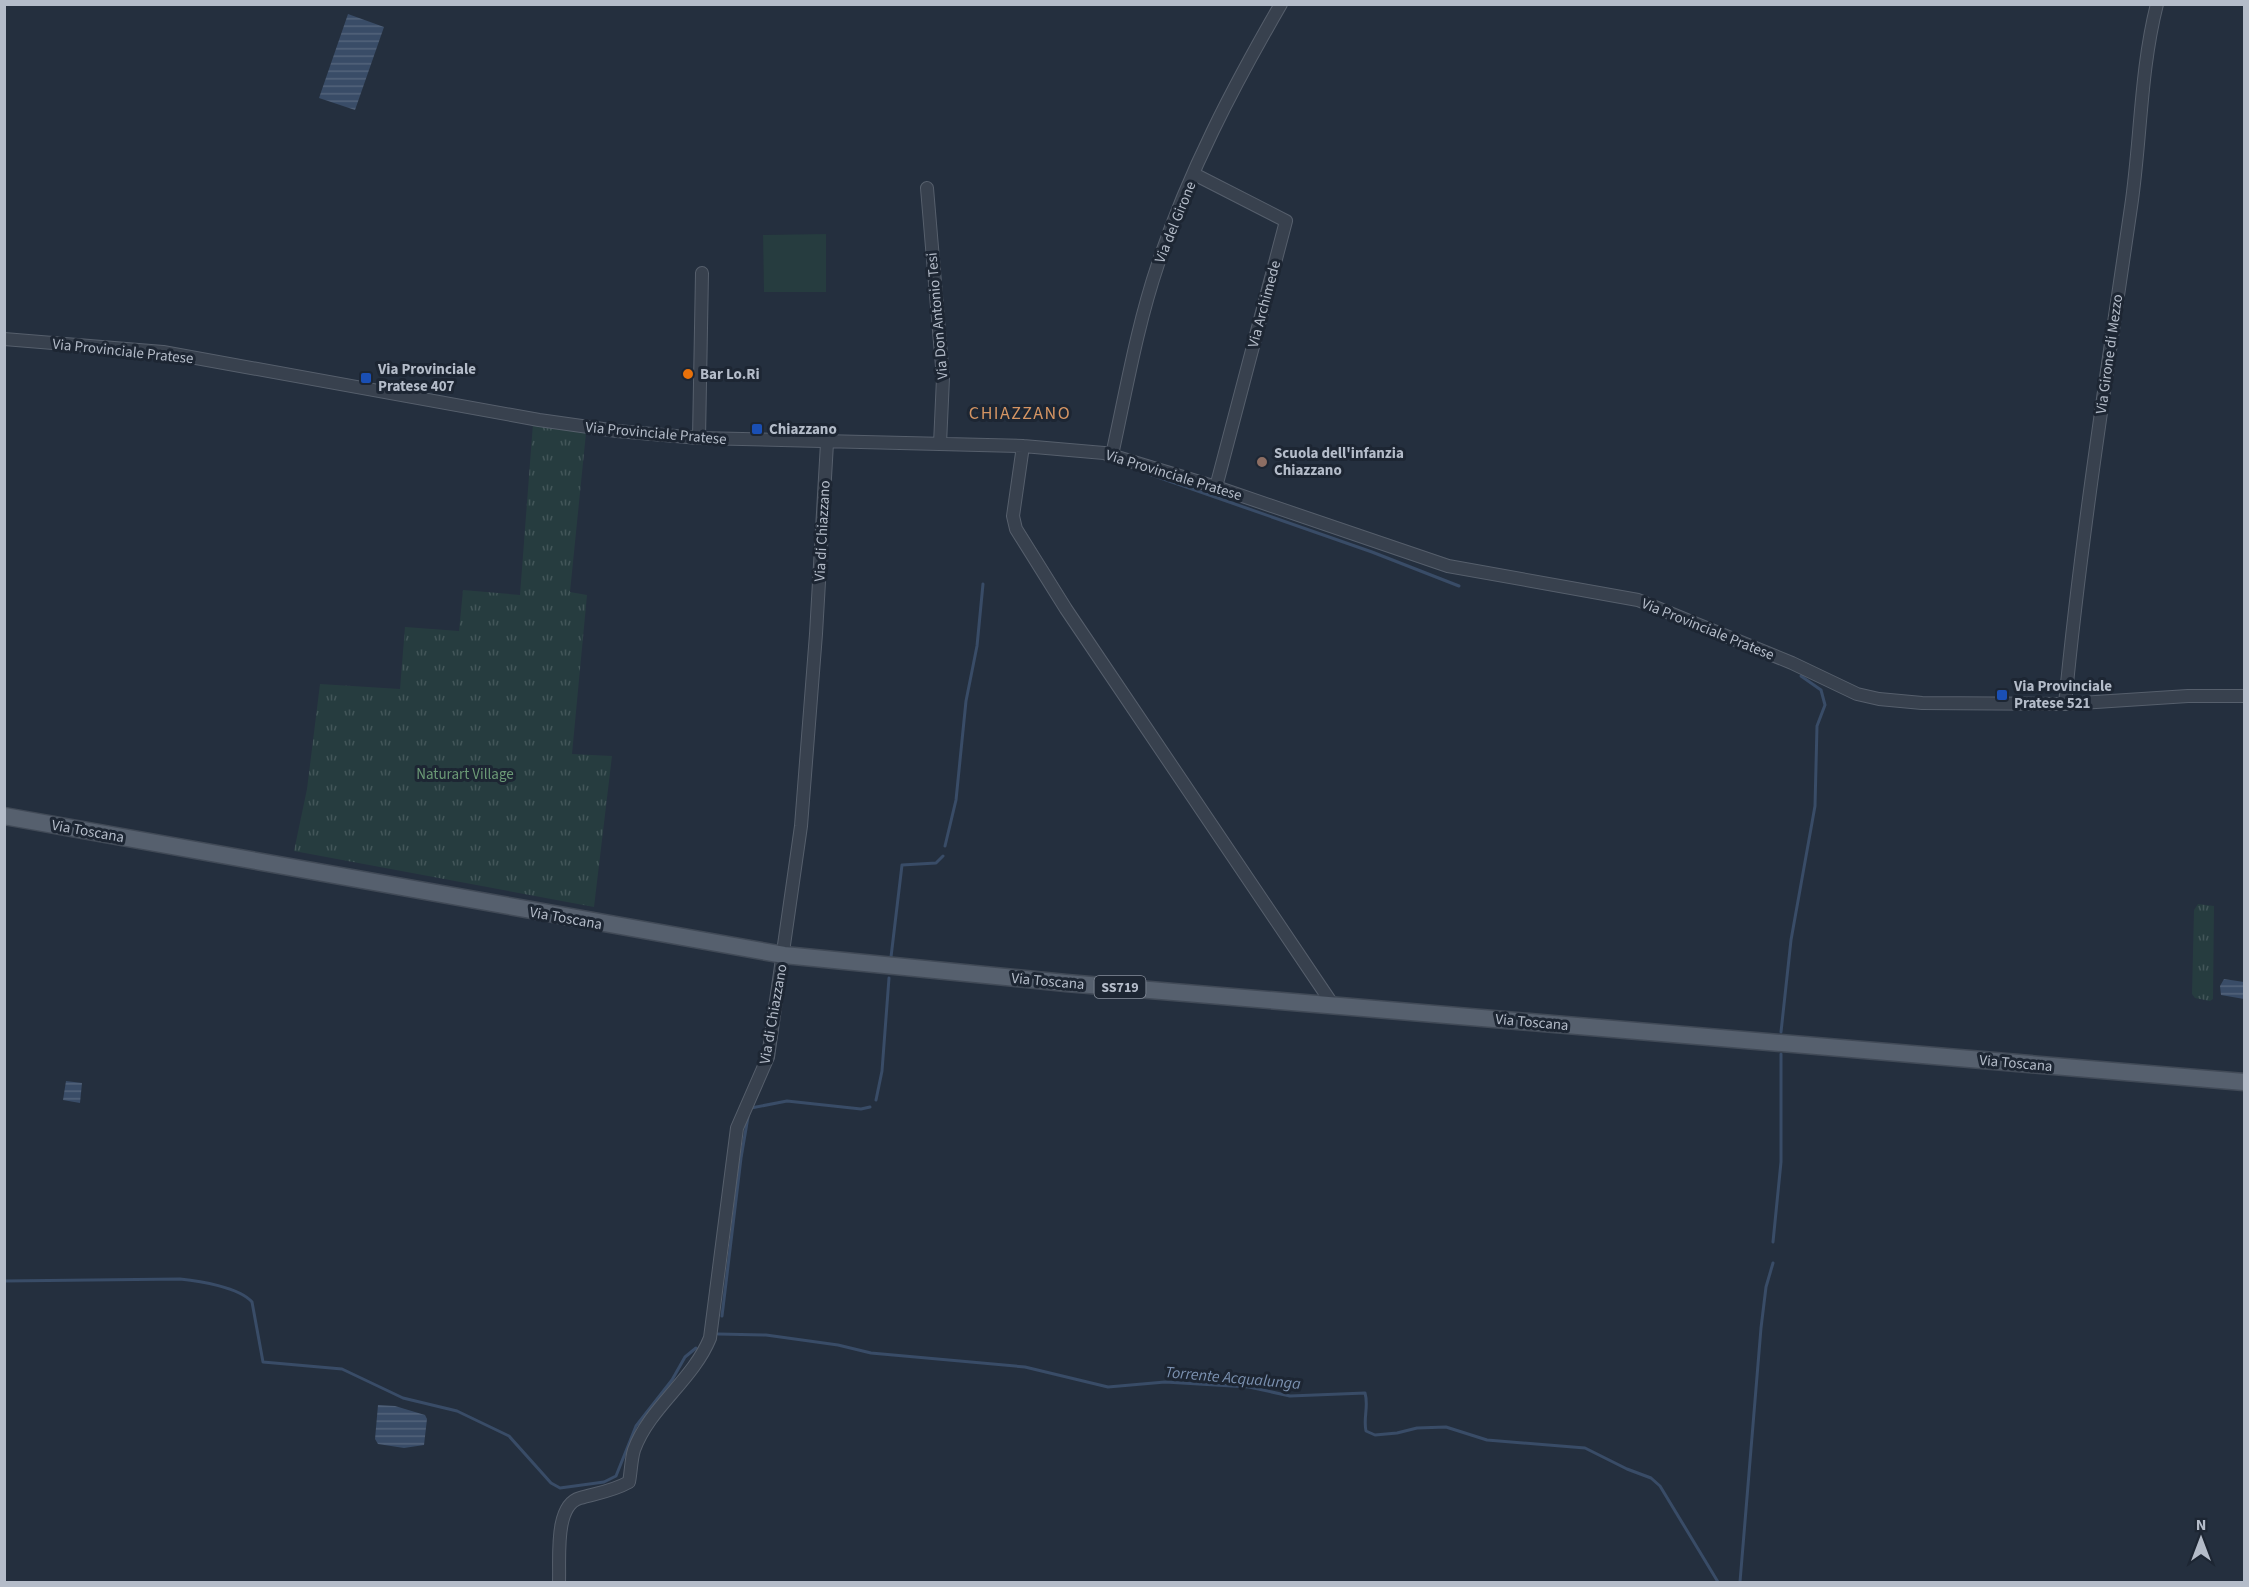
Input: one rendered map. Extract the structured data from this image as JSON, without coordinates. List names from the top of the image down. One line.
{"streets":{"main road":["Via Toscana","SS719"],"street":["Via del Girone","Via Archimede","Via Don Antonio Tesi","Via Provinciale Pratese","Via Girone di Mezzo","Via di Chiazzano"]},"crossings":[["Via del Girone","Via Archimede"],["Via del Girone","Via Provinciale Pratese"],["Via Archimede","Via Provinciale Pratese"],["Via Don Antonio Tesi","Via Provinciale Pratese"],["Via Provinciale Pratese","Via Girone di Mezzo"],["Via Provinciale Pratese","Via di Chiazzano"],["Via di Chiazzano","Via Toscana"]],"districts":["CHIAZZANO"],"water":["Torrente Acqualunga"],"parks":["Naturart Village"],"places":{"other":["Bar Lo.Ri","Scuola dell'infanzia Chiazzano"],"transit":["Via Provinciale Pratese 407","Chiazzano","Via Provinciale Pratese 521"]},"north":"top"}
